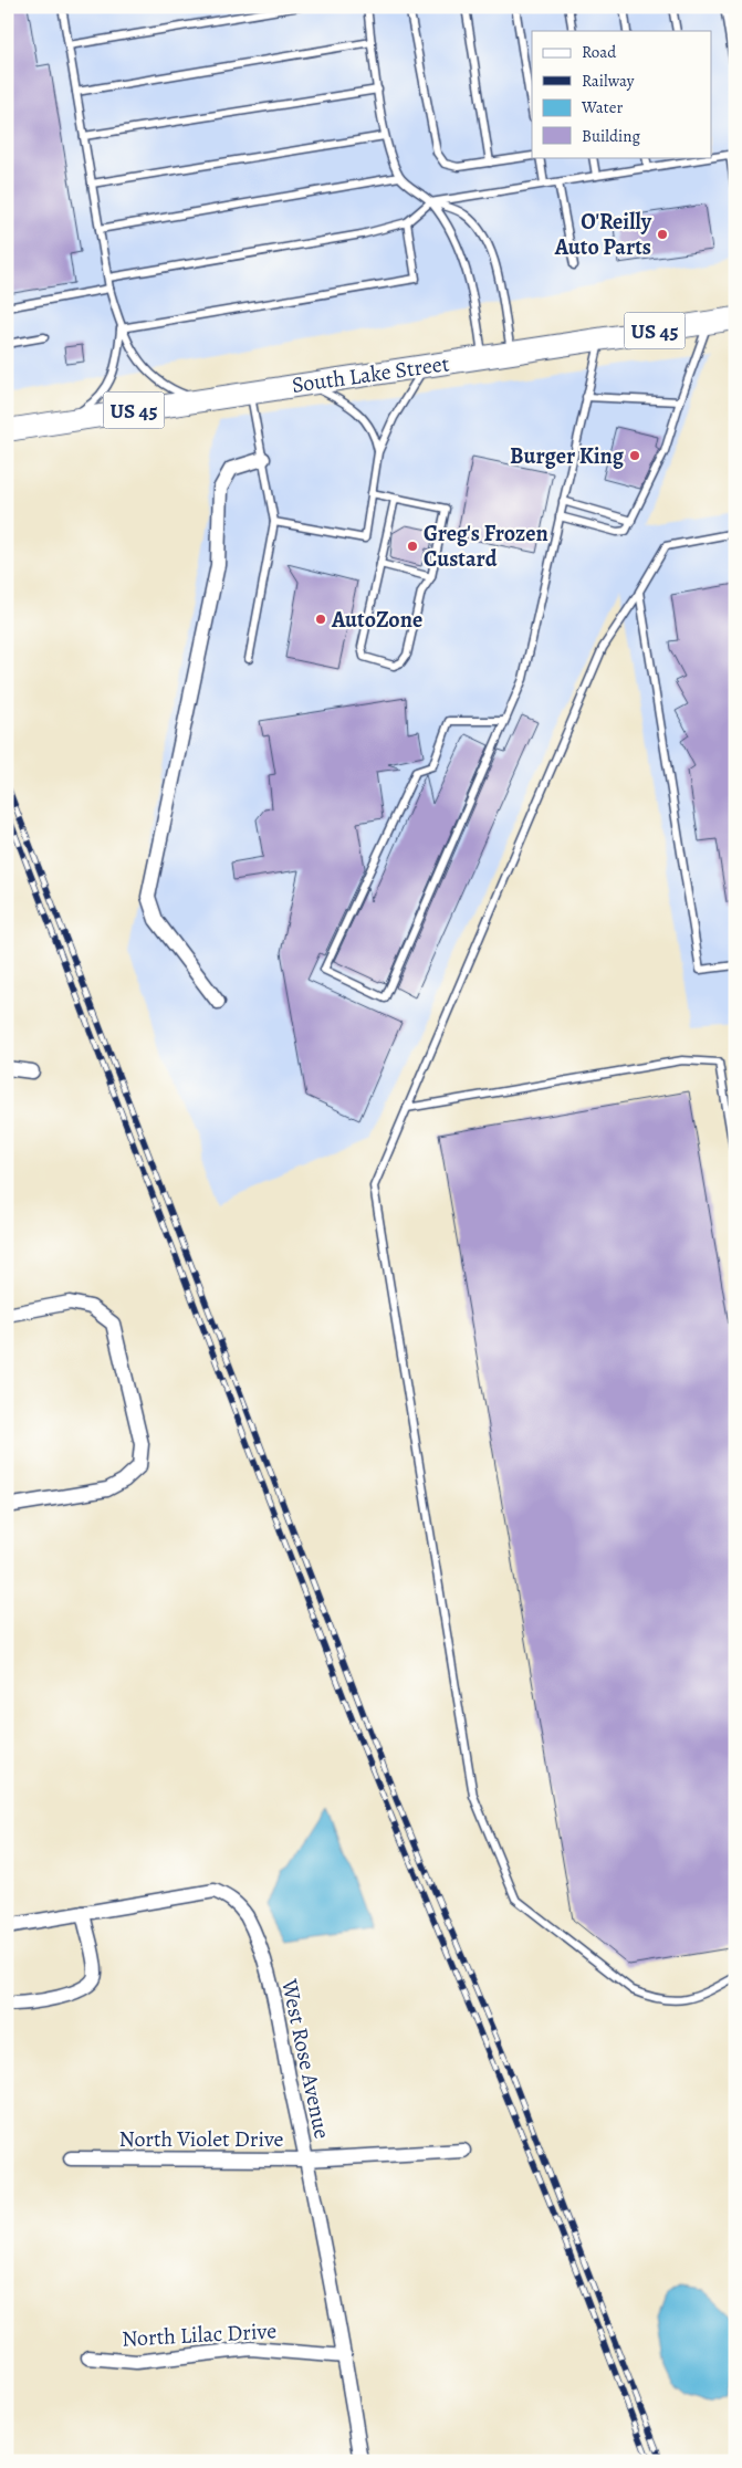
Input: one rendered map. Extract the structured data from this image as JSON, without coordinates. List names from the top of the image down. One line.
{"streets":{"main road":["US 45","South Lake Street"],"street":["West Rose Avenue","North Violet Drive","North Lilac Drive"]},"crossings":[["West Rose Avenue","North Violet Drive"],["West Rose Avenue","North Lilac Drive"]],"places":["O'Reilly Auto Parts","Burger King","Greg's Frozen Custard","AutoZone"],"legend":["Road","Railway","Water","Building"]}
